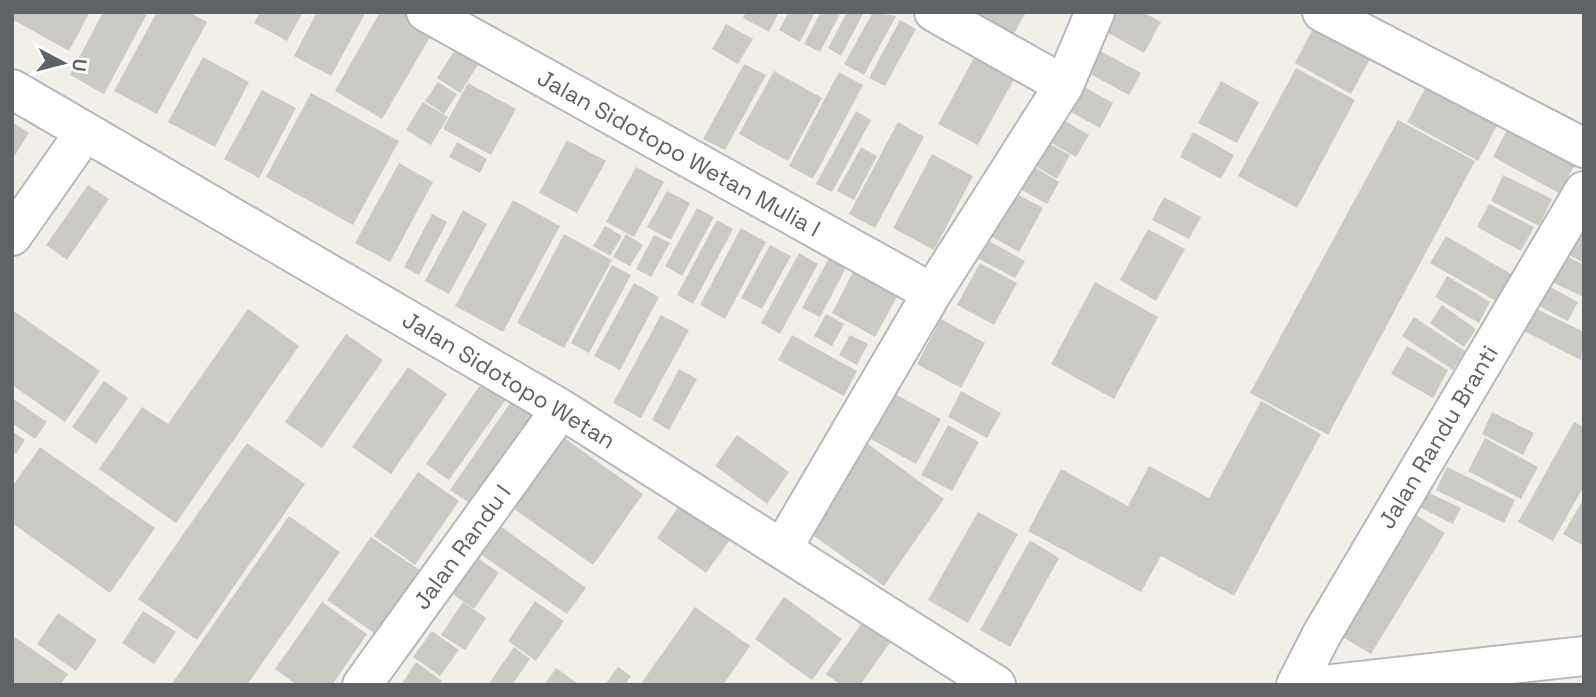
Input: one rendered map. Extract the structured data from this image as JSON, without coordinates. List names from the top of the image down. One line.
{"streets":{"street":["Jalan Sidotopo Wetan Mulia I","Jalan Sidotopo Wetan","Jalan Randu Branti","Jalan Randu I"]},"crossings":[["Jalan Sidotopo Wetan","Jalan Randu I"]],"north":"right"}
